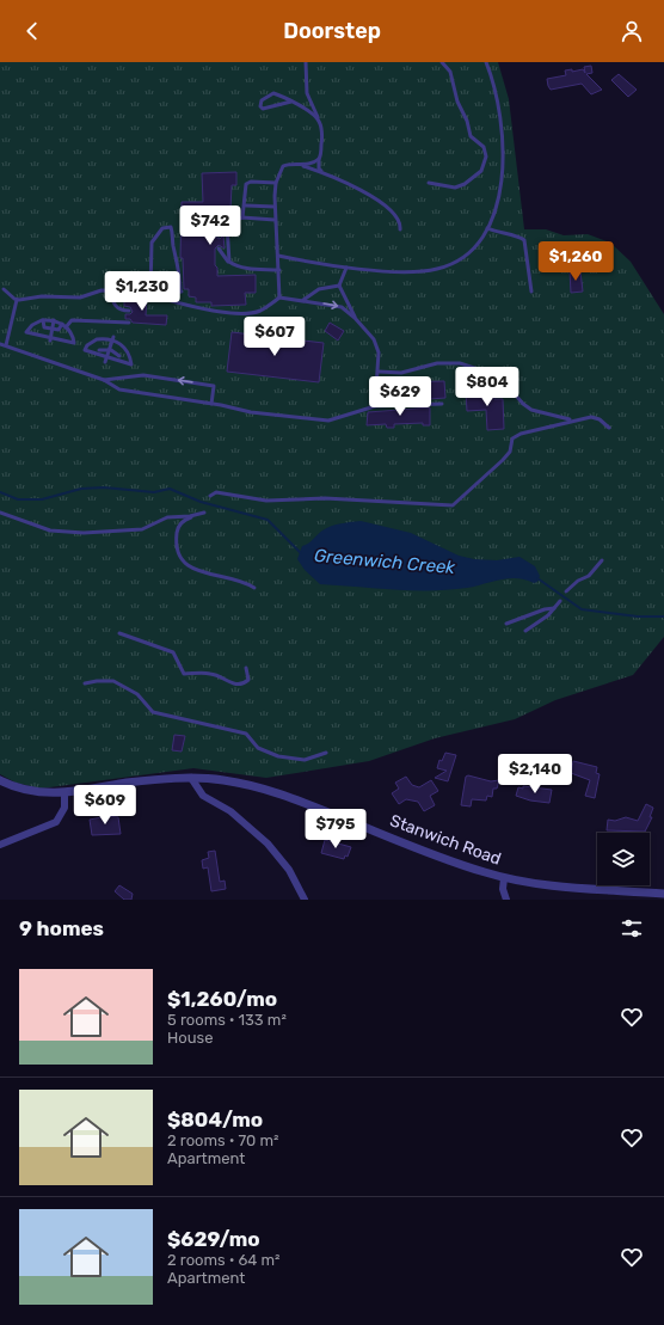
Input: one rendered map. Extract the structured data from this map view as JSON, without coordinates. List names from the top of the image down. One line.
{"streets":{"street":["Stanwich Road"]},"water":["Greenwich Creek"],"page":{"header":"Doorstep","price":["$742","$1,260","$1,230","$607","$804","$629","$2,140","$609","$795"],"heading":"9 homes","list":[{"name":"$1,260/mo","note":"5 rooms · 133 m² · House"},{"name":"$804/mo","note":"2 rooms · 70 m² · Apartment"},{"name":"$629/mo","note":"2 rooms · 64 m² · Apartment"}]}}
